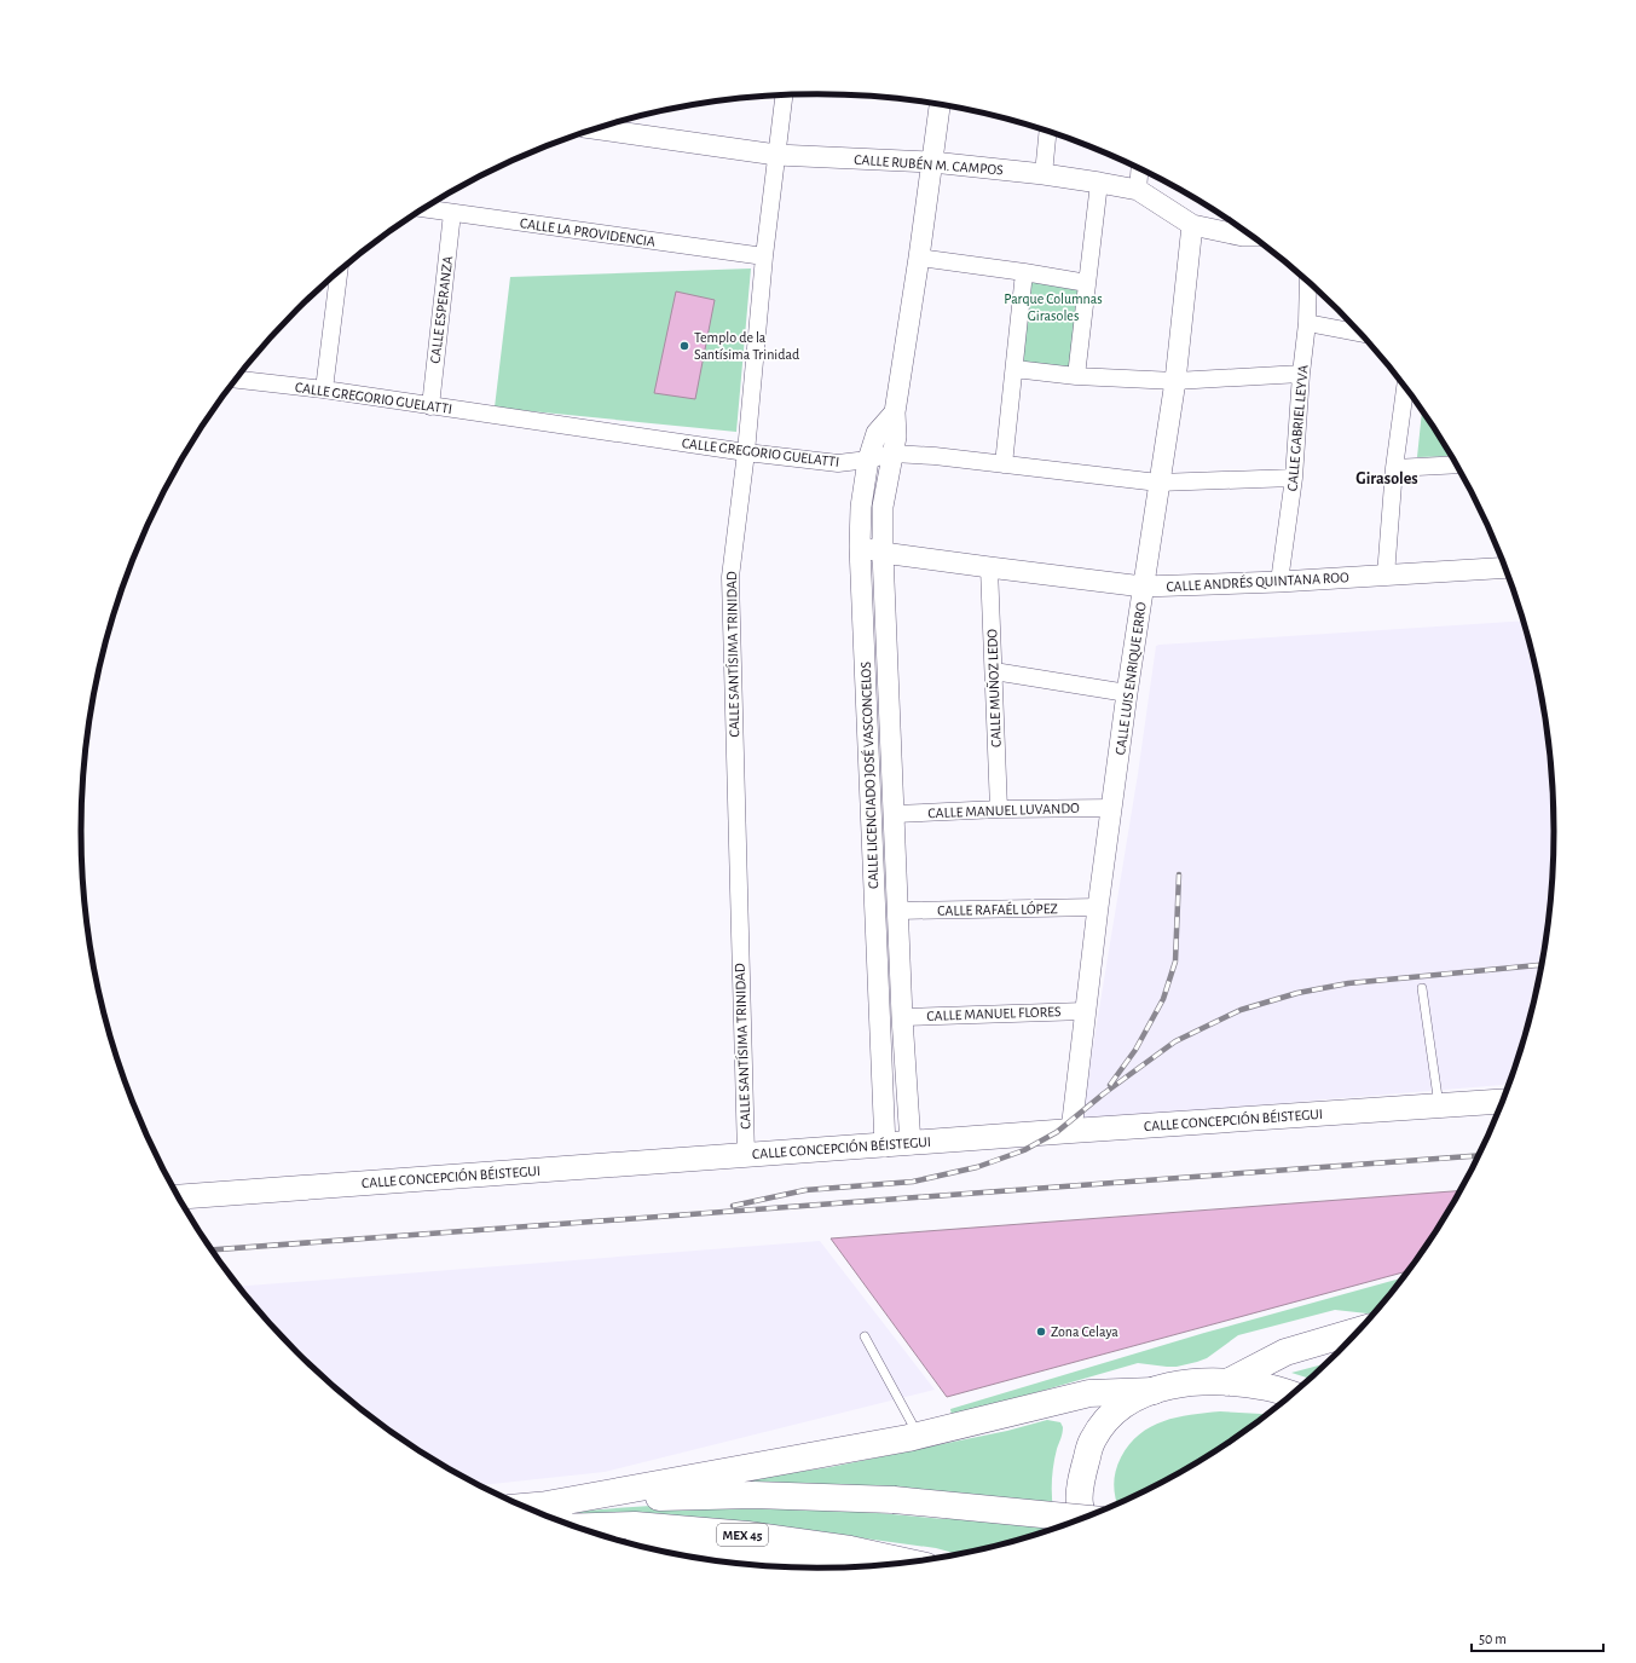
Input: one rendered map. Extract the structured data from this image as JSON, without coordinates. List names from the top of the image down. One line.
{"streets":{"main road":["CALLE CONCEPCIÓN BÉISTEGUI","MEX 45"],"street":["CALLE RUBÉN M. CAMPOS","CALLE LA PROVIDENCIA","CALLE ESPERANZA","CALLE GREGORIO GUELATTI","CALLE GABRIEL LEYVA","CALLE ANDRÉS QUINTANA ROO","CALLE SANTÍSIMA TRINIDAD","CALLE LUIS ENRIQUE ERRO","CALLE MUÑOZ LEDO","CALLE LICENCIADO JOSÉ VASCONCELOS","CALLE MANUEL LUVANDO","CALLE RAFAÉL LÓPEZ","CALLE MANUEL FLORES"]},"crossings":[["CALLE RUBÉN M. CAMPOS","CALLE SANTÍSIMA TRINIDAD"],["CALLE RUBÉN M. CAMPOS","CALLE LUIS ENRIQUE ERRO"],["CALLE RUBÉN M. CAMPOS","CALLE LICENCIADO JOSÉ VASCONCELOS"],["CALLE LA PROVIDENCIA","CALLE ESPERANZA"],["CALLE LA PROVIDENCIA","CALLE SANTÍSIMA TRINIDAD"],["CALLE ESPERANZA","CALLE GREGORIO GUELATTI"],["CALLE GREGORIO GUELATTI","CALLE GABRIEL LEYVA"],["CALLE GREGORIO GUELATTI","CALLE SANTÍSIMA TRINIDAD"],["CALLE GREGORIO GUELATTI","CALLE LUIS ENRIQUE ERRO"],["CALLE GREGORIO GUELATTI","CALLE LICENCIADO JOSÉ VASCONCELOS"],["CALLE GABRIEL LEYVA","CALLE ANDRÉS QUINTANA ROO"],["CALLE ANDRÉS QUINTANA ROO","CALLE LUIS ENRIQUE ERRO"],["CALLE ANDRÉS QUINTANA ROO","CALLE MUÑOZ LEDO"],["CALLE ANDRÉS QUINTANA ROO","CALLE LICENCIADO JOSÉ VASCONCELOS"],["CALLE SANTÍSIMA TRINIDAD","CALLE CONCEPCIÓN BÉISTEGUI"],["CALLE LUIS ENRIQUE ERRO","CALLE MANUEL LUVANDO"],["CALLE LUIS ENRIQUE ERRO","CALLE RAFAÉL LÓPEZ"],["CALLE LUIS ENRIQUE ERRO","CALLE MANUEL FLORES"],["CALLE LUIS ENRIQUE ERRO","CALLE CONCEPCIÓN BÉISTEGUI"],["CALLE MUÑOZ LEDO","CALLE MANUEL LUVANDO"],["CALLE LICENCIADO JOSÉ VASCONCELOS","CALLE MANUEL LUVANDO"],["CALLE LICENCIADO JOSÉ VASCONCELOS","CALLE RAFAÉL LÓPEZ"],["CALLE LICENCIADO JOSÉ VASCONCELOS","CALLE MANUEL FLORES"],["CALLE LICENCIADO JOSÉ VASCONCELOS","CALLE CONCEPCIÓN BÉISTEGUI"]],"districts":["Girasoles"],"parks":["Parque Columnas Girasoles"],"places":["Templo de la Santísima Trinidad","Zona Celaya"],"scale_bar":"50 m"}
